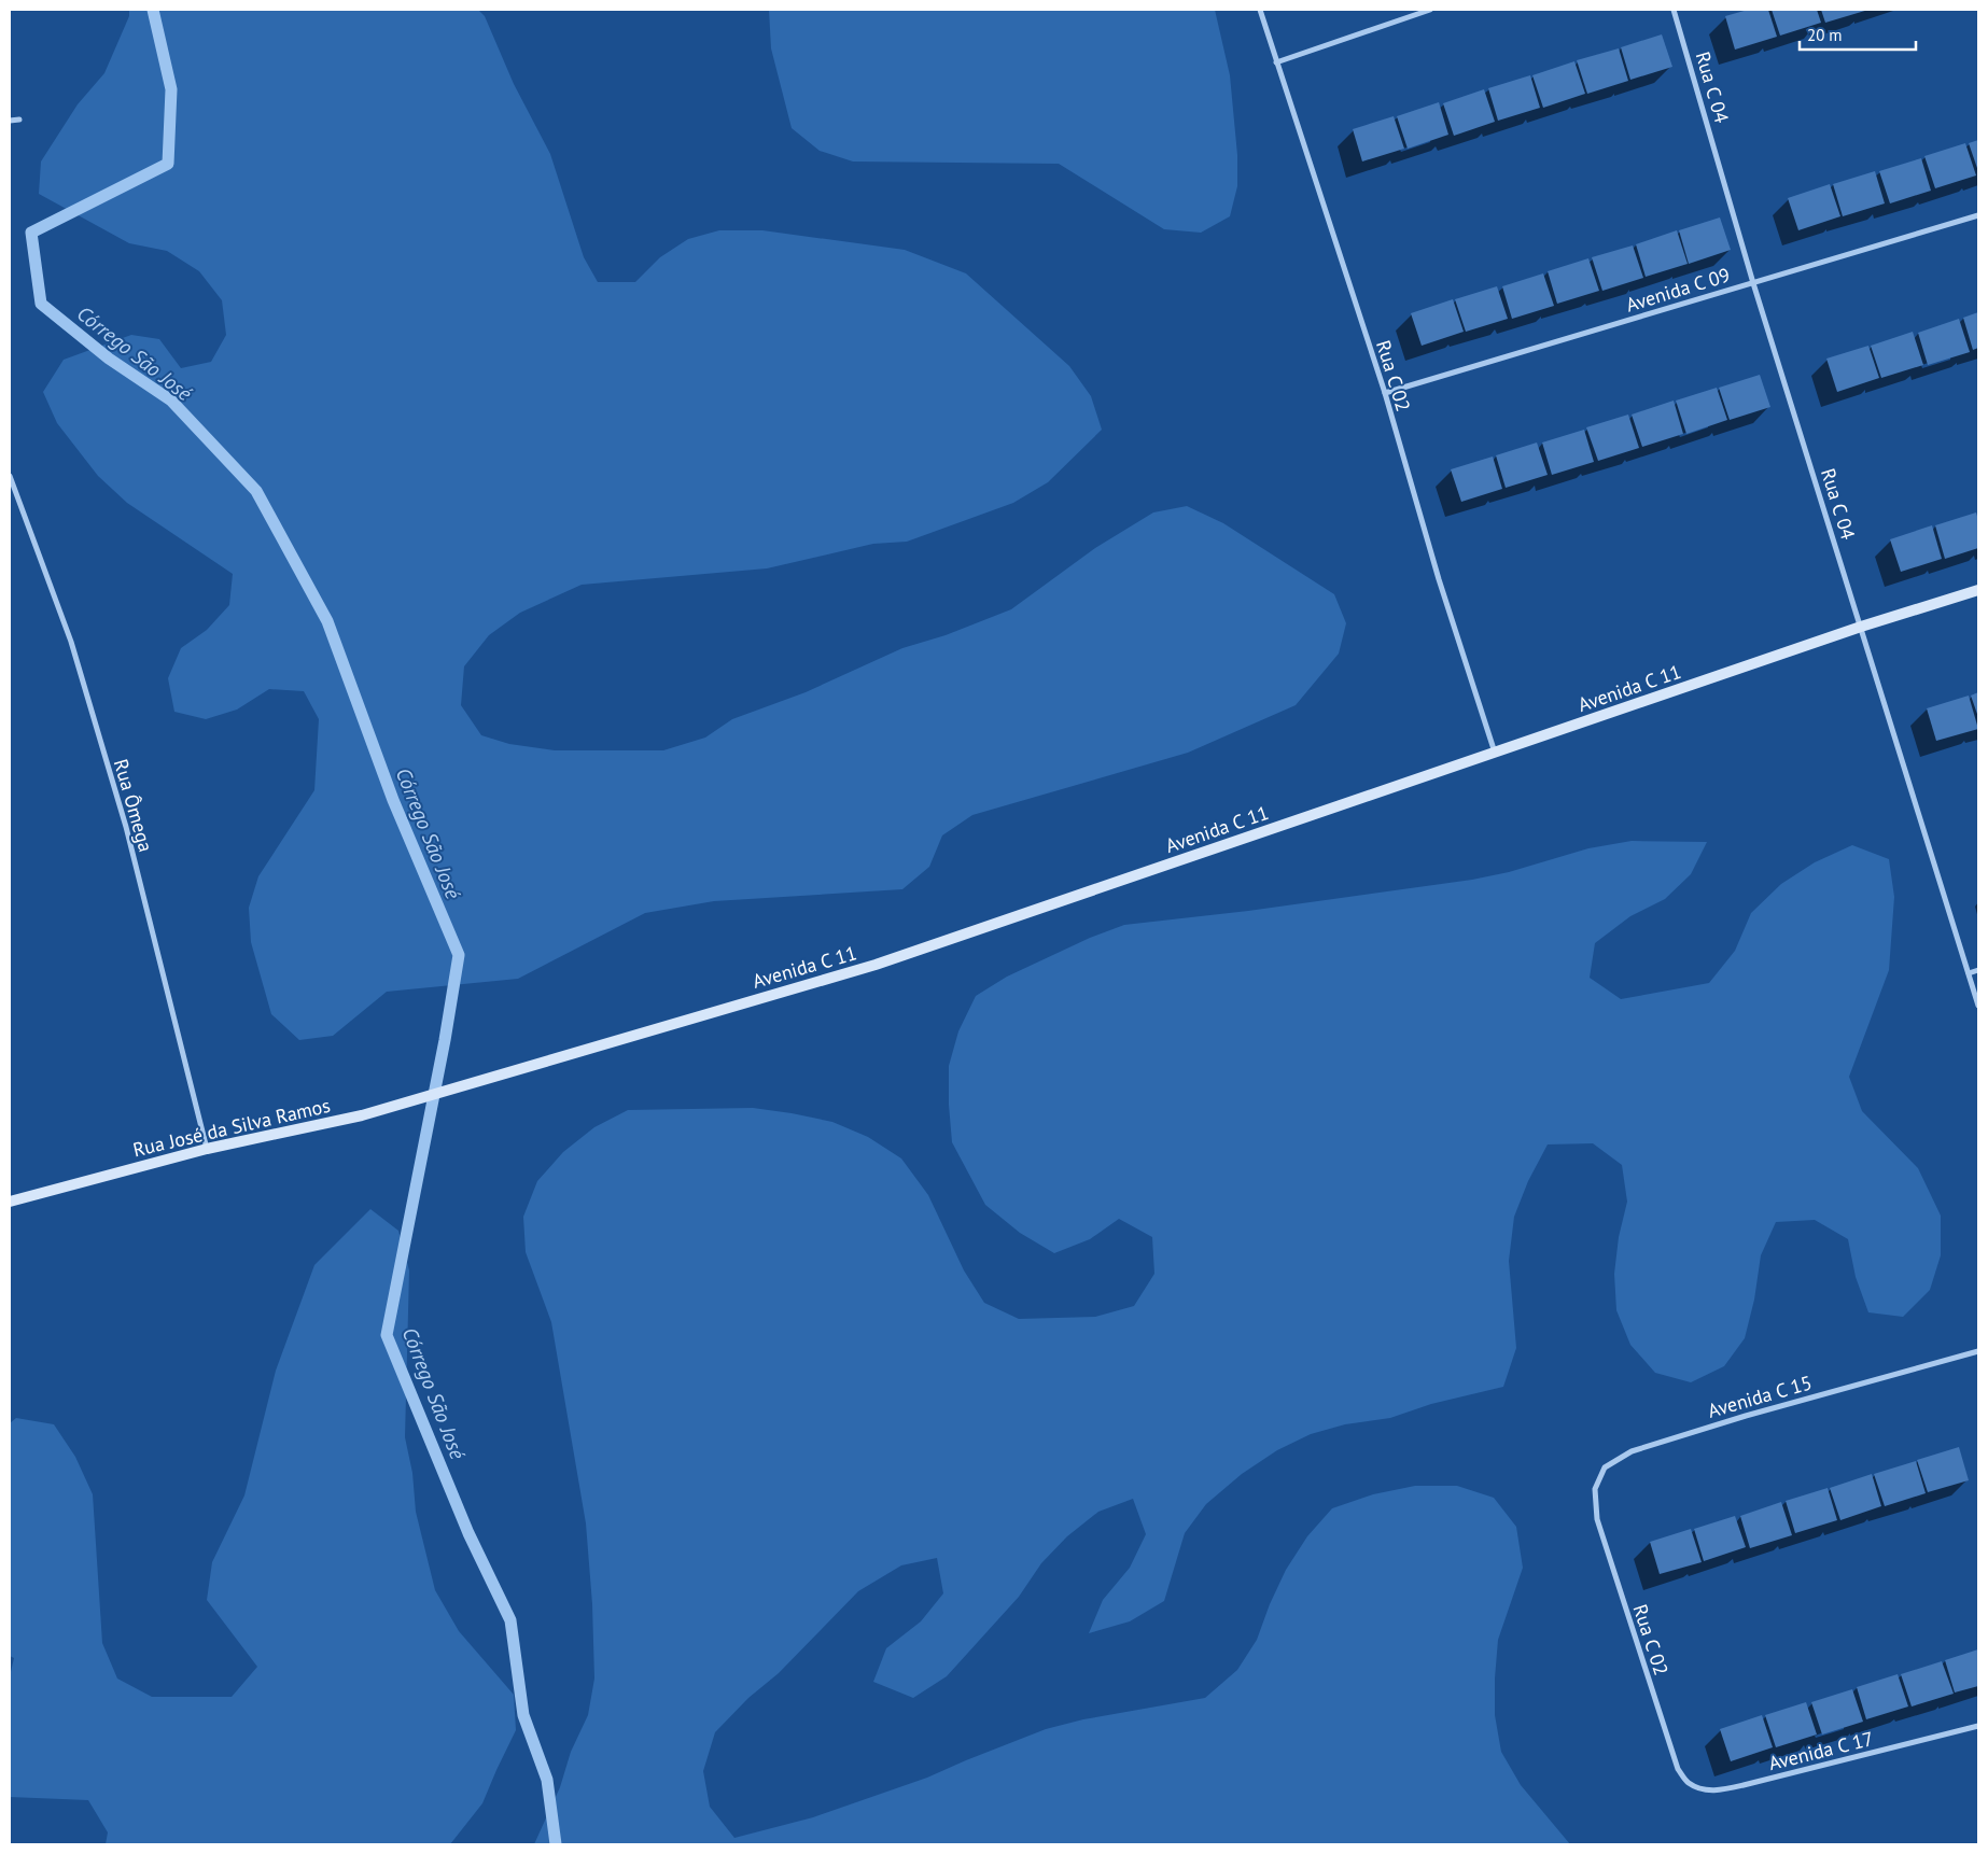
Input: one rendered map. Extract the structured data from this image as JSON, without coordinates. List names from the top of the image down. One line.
{"streets":{"street":["Rua C 04","Avenida C 09","Rua C 02","Avenida C 11","Rua Ômega","Rua José da Silva Ramos","Avenida C 15","Avenida C 17"]},"crossings":[["Rua C 04","Avenida C 09"],["Rua C 04","Avenida C 11"],["Avenida C 09","Rua C 02"],["Rua C 02","Avenida C 11"],["Rua C 02","Avenida C 15"],["Rua C 02","Avenida C 17"],["Avenida C 11","Rua José da Silva Ramos"],["Rua Ômega","Rua José da Silva Ramos"]],"water":["Córrego São José"],"scale_bar":"20 m"}
